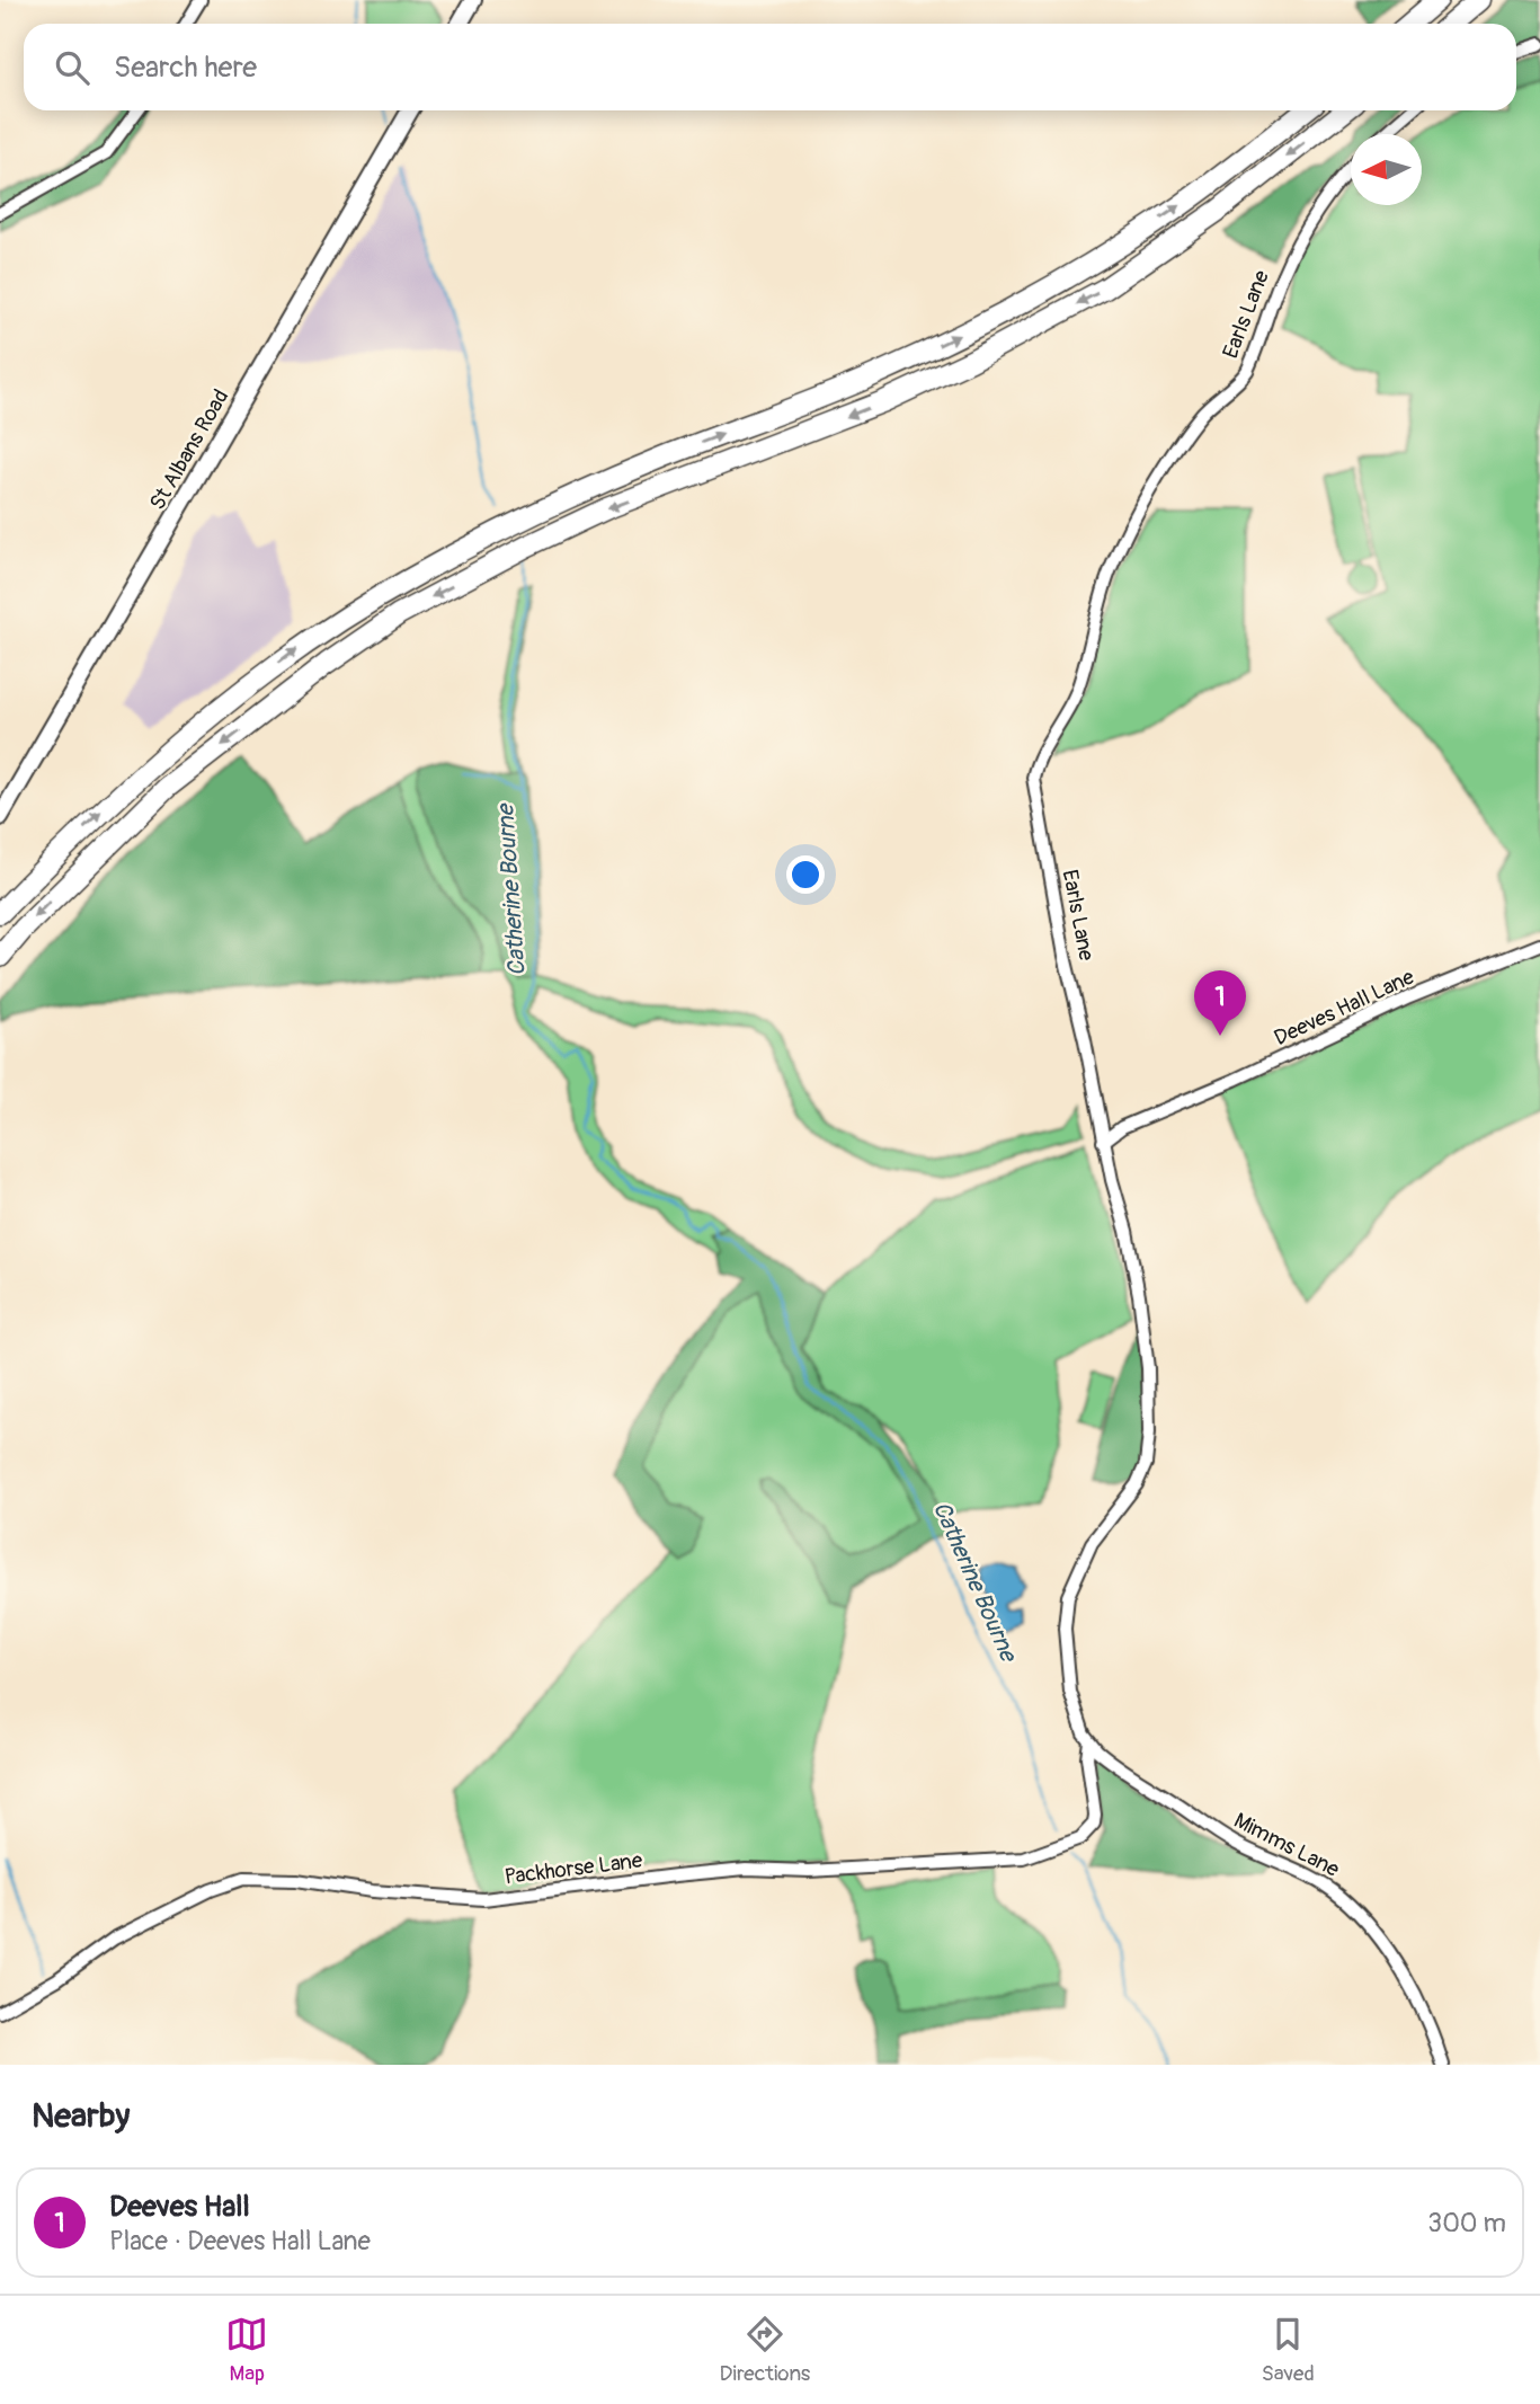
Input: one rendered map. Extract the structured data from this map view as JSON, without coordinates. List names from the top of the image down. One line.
{"streets":{"main road":["St Albans Road"],"street":["Earls Lane","Deeves Hall Lane","Mimms Lane","Packhorse Lane"]},"crossings":[["Earls Lane","Deeves Hall Lane"],["Earls Lane","Mimms Lane"],["Earls Lane","Packhorse Lane"],["Mimms Lane","Packhorse Lane"]],"water":["Catherine Bourne"],"north":"left","page":{"search":"Search here","pins":"1","heading":"Nearby","list":[{"mark":"1","name":"Deeves Hall","note":"Place · Deeves Hall Lane","value":"300 m"}],"nav":["Map","Directions","Saved"]}}
